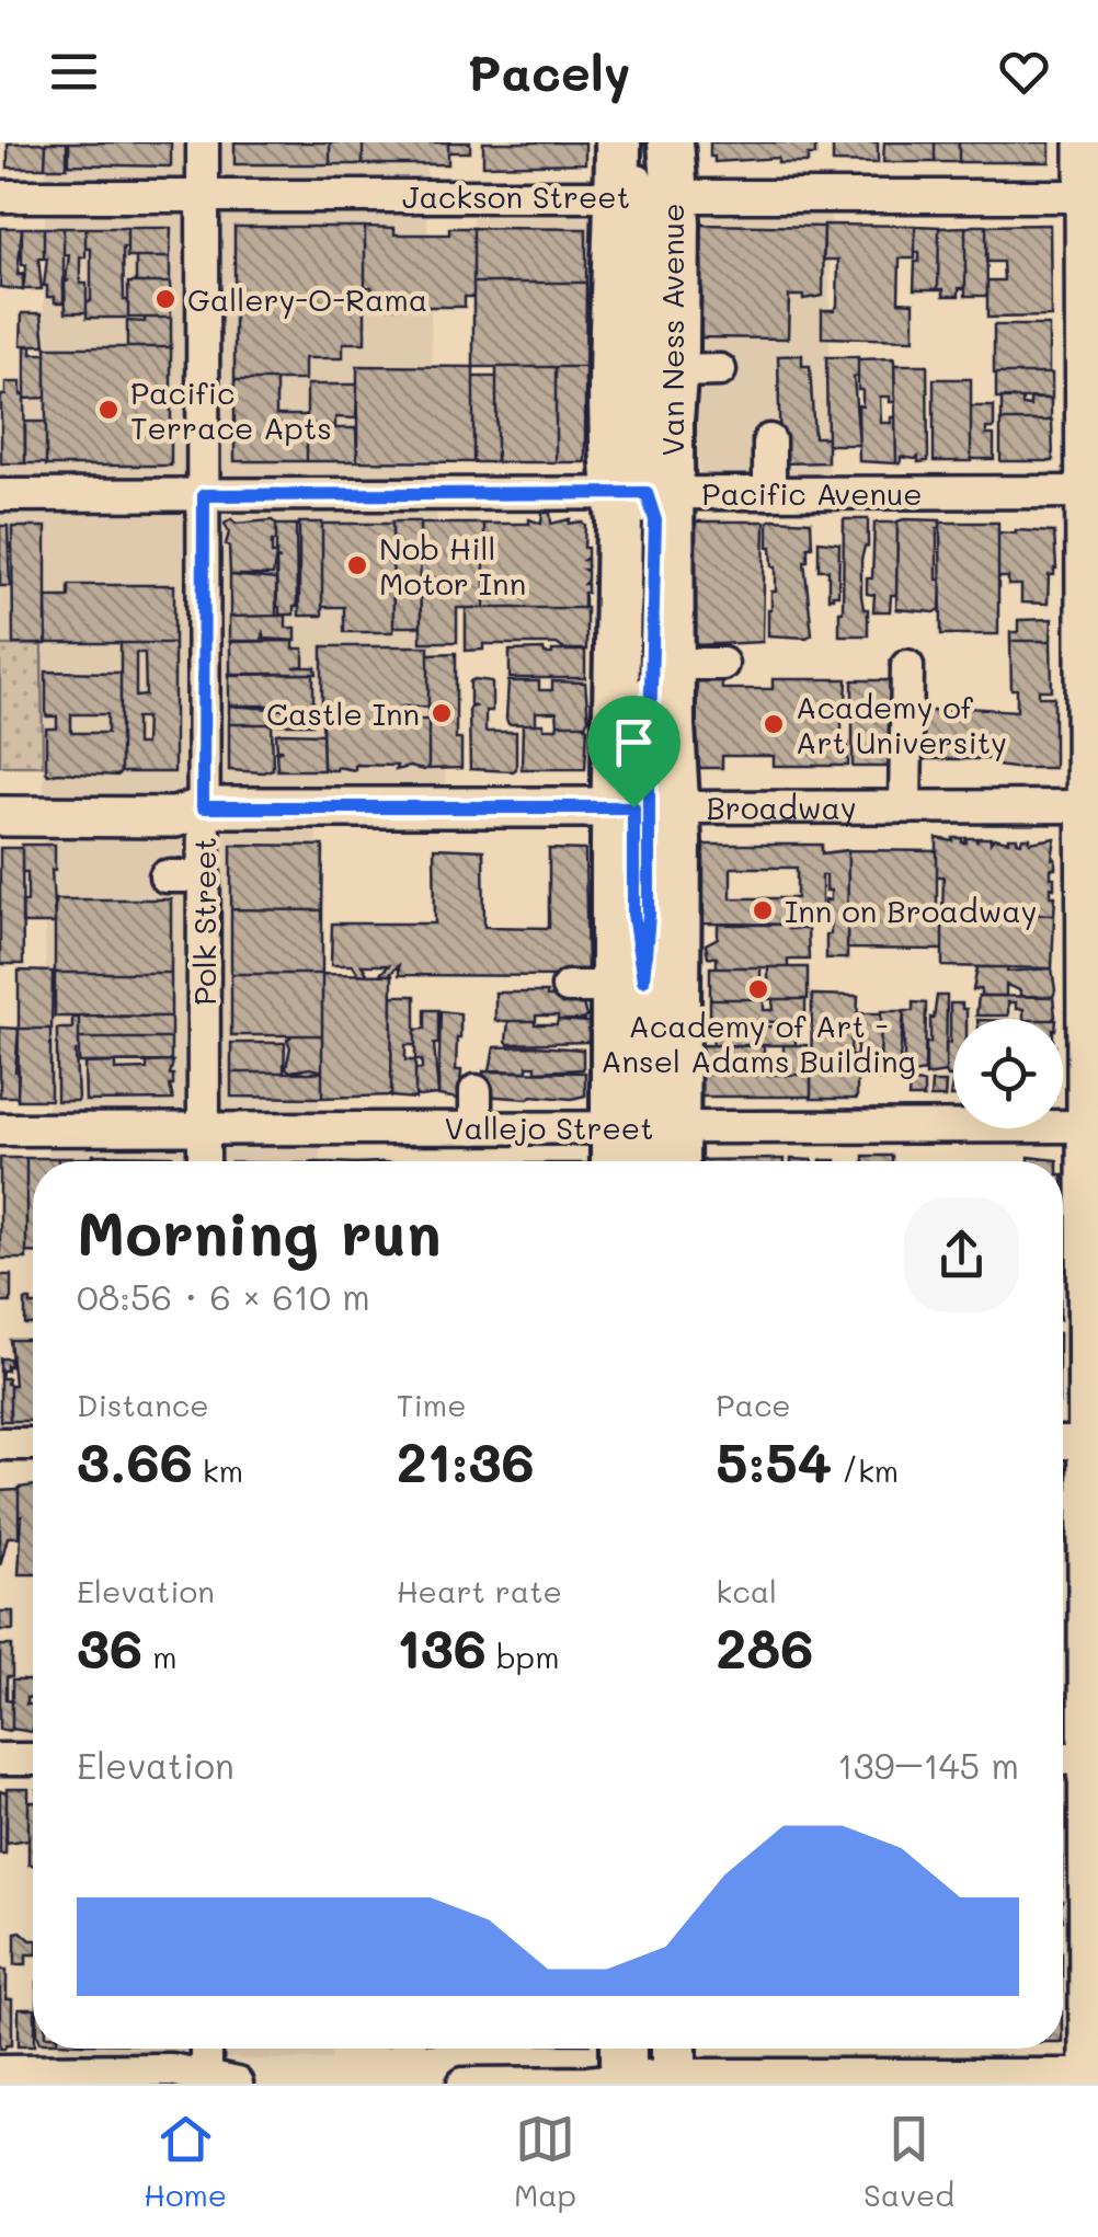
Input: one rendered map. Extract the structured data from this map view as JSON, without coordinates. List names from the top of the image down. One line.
{"streets":{"highway":["Van Ness Avenue"],"main road":["Broadway"],"street":["Jackson Street","Pacific Avenue","Polk Street","Vallejo Street"]},"crossings":[["Jackson Street","Van Ness Avenue"],["Jackson Street","Polk Street"],["Van Ness Avenue","Pacific Avenue"],["Van Ness Avenue","Broadway"],["Van Ness Avenue","Vallejo Street"],["Pacific Avenue","Polk Street"],["Broadway","Polk Street"],["Polk Street","Vallejo Street"]],"places":["Gallery-O-Rama","Pacific Terrace Apts","Nob Hill Motor Inn","Castle Inn","Academy of Art University","Inn on Broadway","Academy of Art - Ansel Adams Building"],"page":{"header":"Pacely","heading":["Morning run","08:56 · 6 × 610 m"],"stats":[["Distance","3.66 km"],["Time","21:36"],["Pace","5:54 /km"],["Elevation","36 m"],["Heart rate","136 bpm"],["kcal","286"]],"chart":["Elevation","139–145 m"],"tabs":["Home","Map","Saved"]}}
